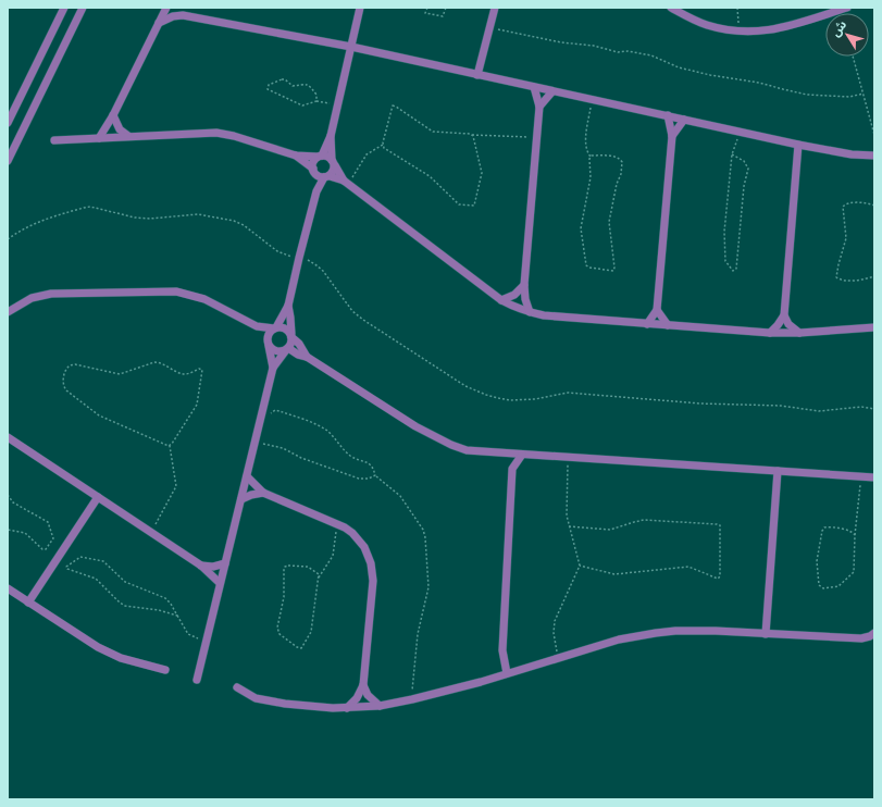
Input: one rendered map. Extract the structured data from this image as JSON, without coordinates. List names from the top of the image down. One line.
{"north":"top left"}
